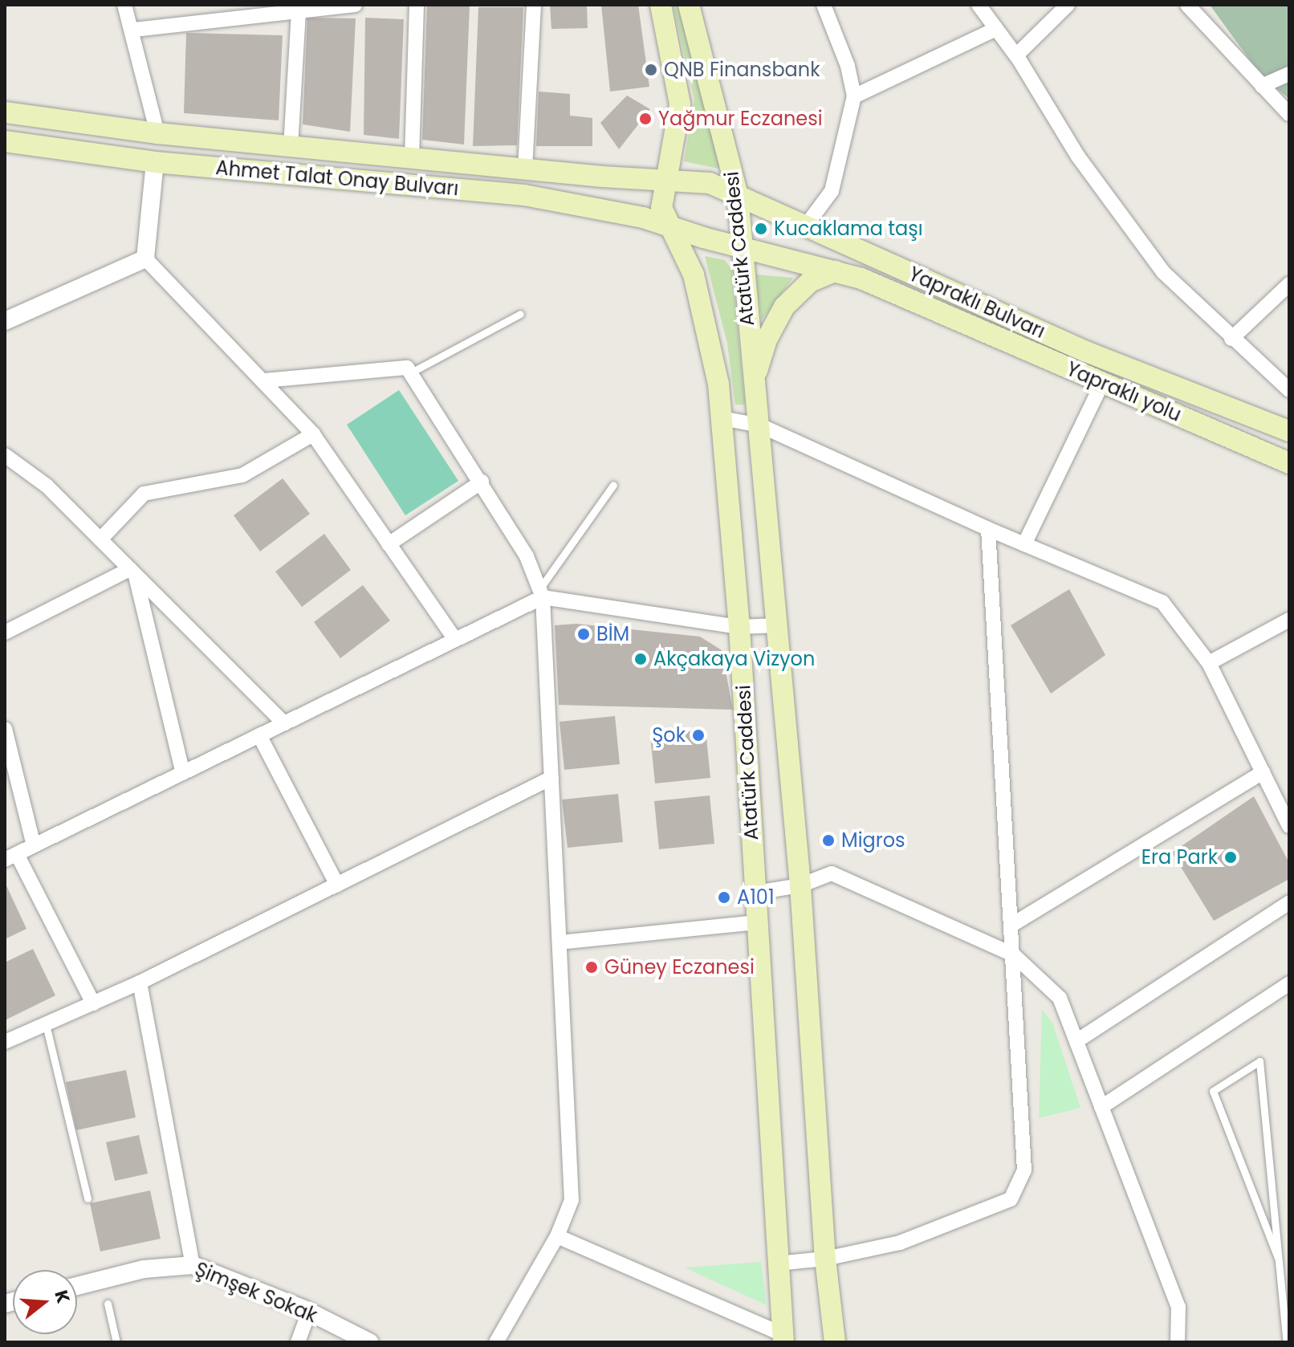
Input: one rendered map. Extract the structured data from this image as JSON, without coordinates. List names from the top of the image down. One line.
{"streets":{"main road":["Ahmet Talat Onay Bulvarı","Atatürk Caddesi","Yapraklı Bulvarı","Yapraklı yolu"],"street":["Şimşek Sokak"]},"crossings":[["Ahmet Talat Onay Bulvarı","Atatürk Caddesi"],["Ahmet Talat Onay Bulvarı","Yapraklı Bulvarı"],["Atatürk Caddesi","Yapraklı Bulvarı"],["Atatürk Caddesi","Yapraklı yolu"]],"places":["QNB Finansbank","Yağmur Eczanesi","Kucaklama taşı","BİM","Akçakaya Vizyon","Şok","Migros","Era Park","A101","Güney Eczanesi"],"north":"right"}
